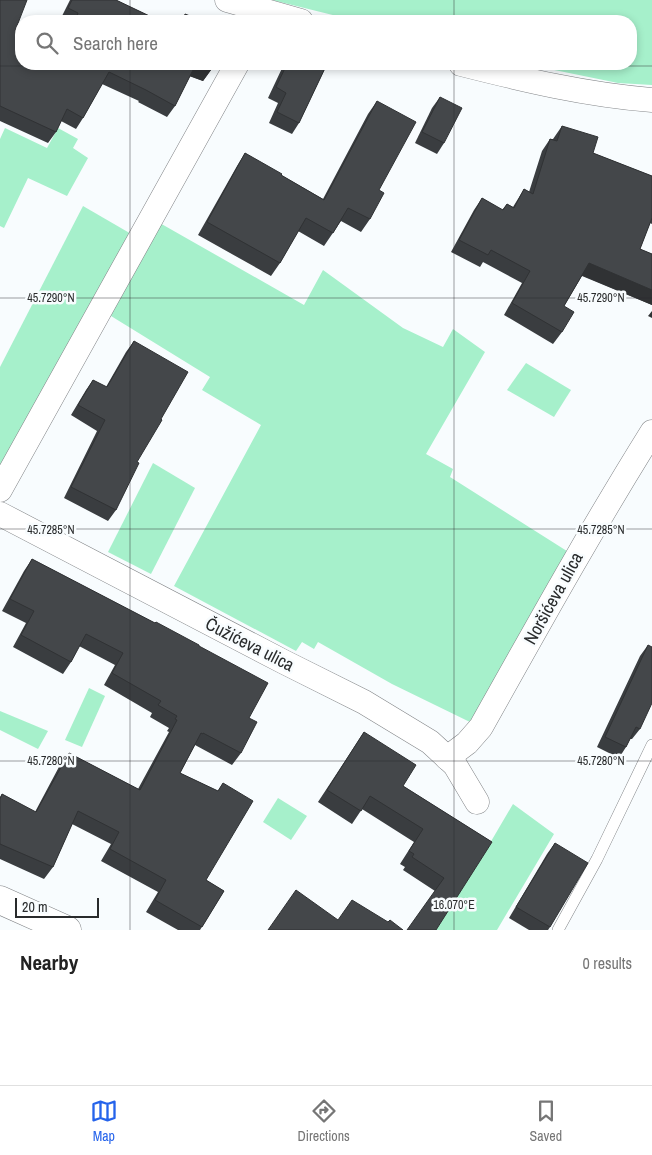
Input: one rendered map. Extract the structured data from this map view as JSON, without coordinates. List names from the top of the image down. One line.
{"streets":{"street":["Noršićeva ulica","Čužićeva ulica"]},"crossings":[["Noršićeva ulica","Čužićeva ulica"]],"scale_bar":"20 m","page":{"search":"Search here","scale":"20 m","heading":["Nearby","0 results"],"nav":["Map","Directions","Saved"]},"coordinates":["45.7290°N","45.7285°N","45.7280°N","16.070°E"]}
